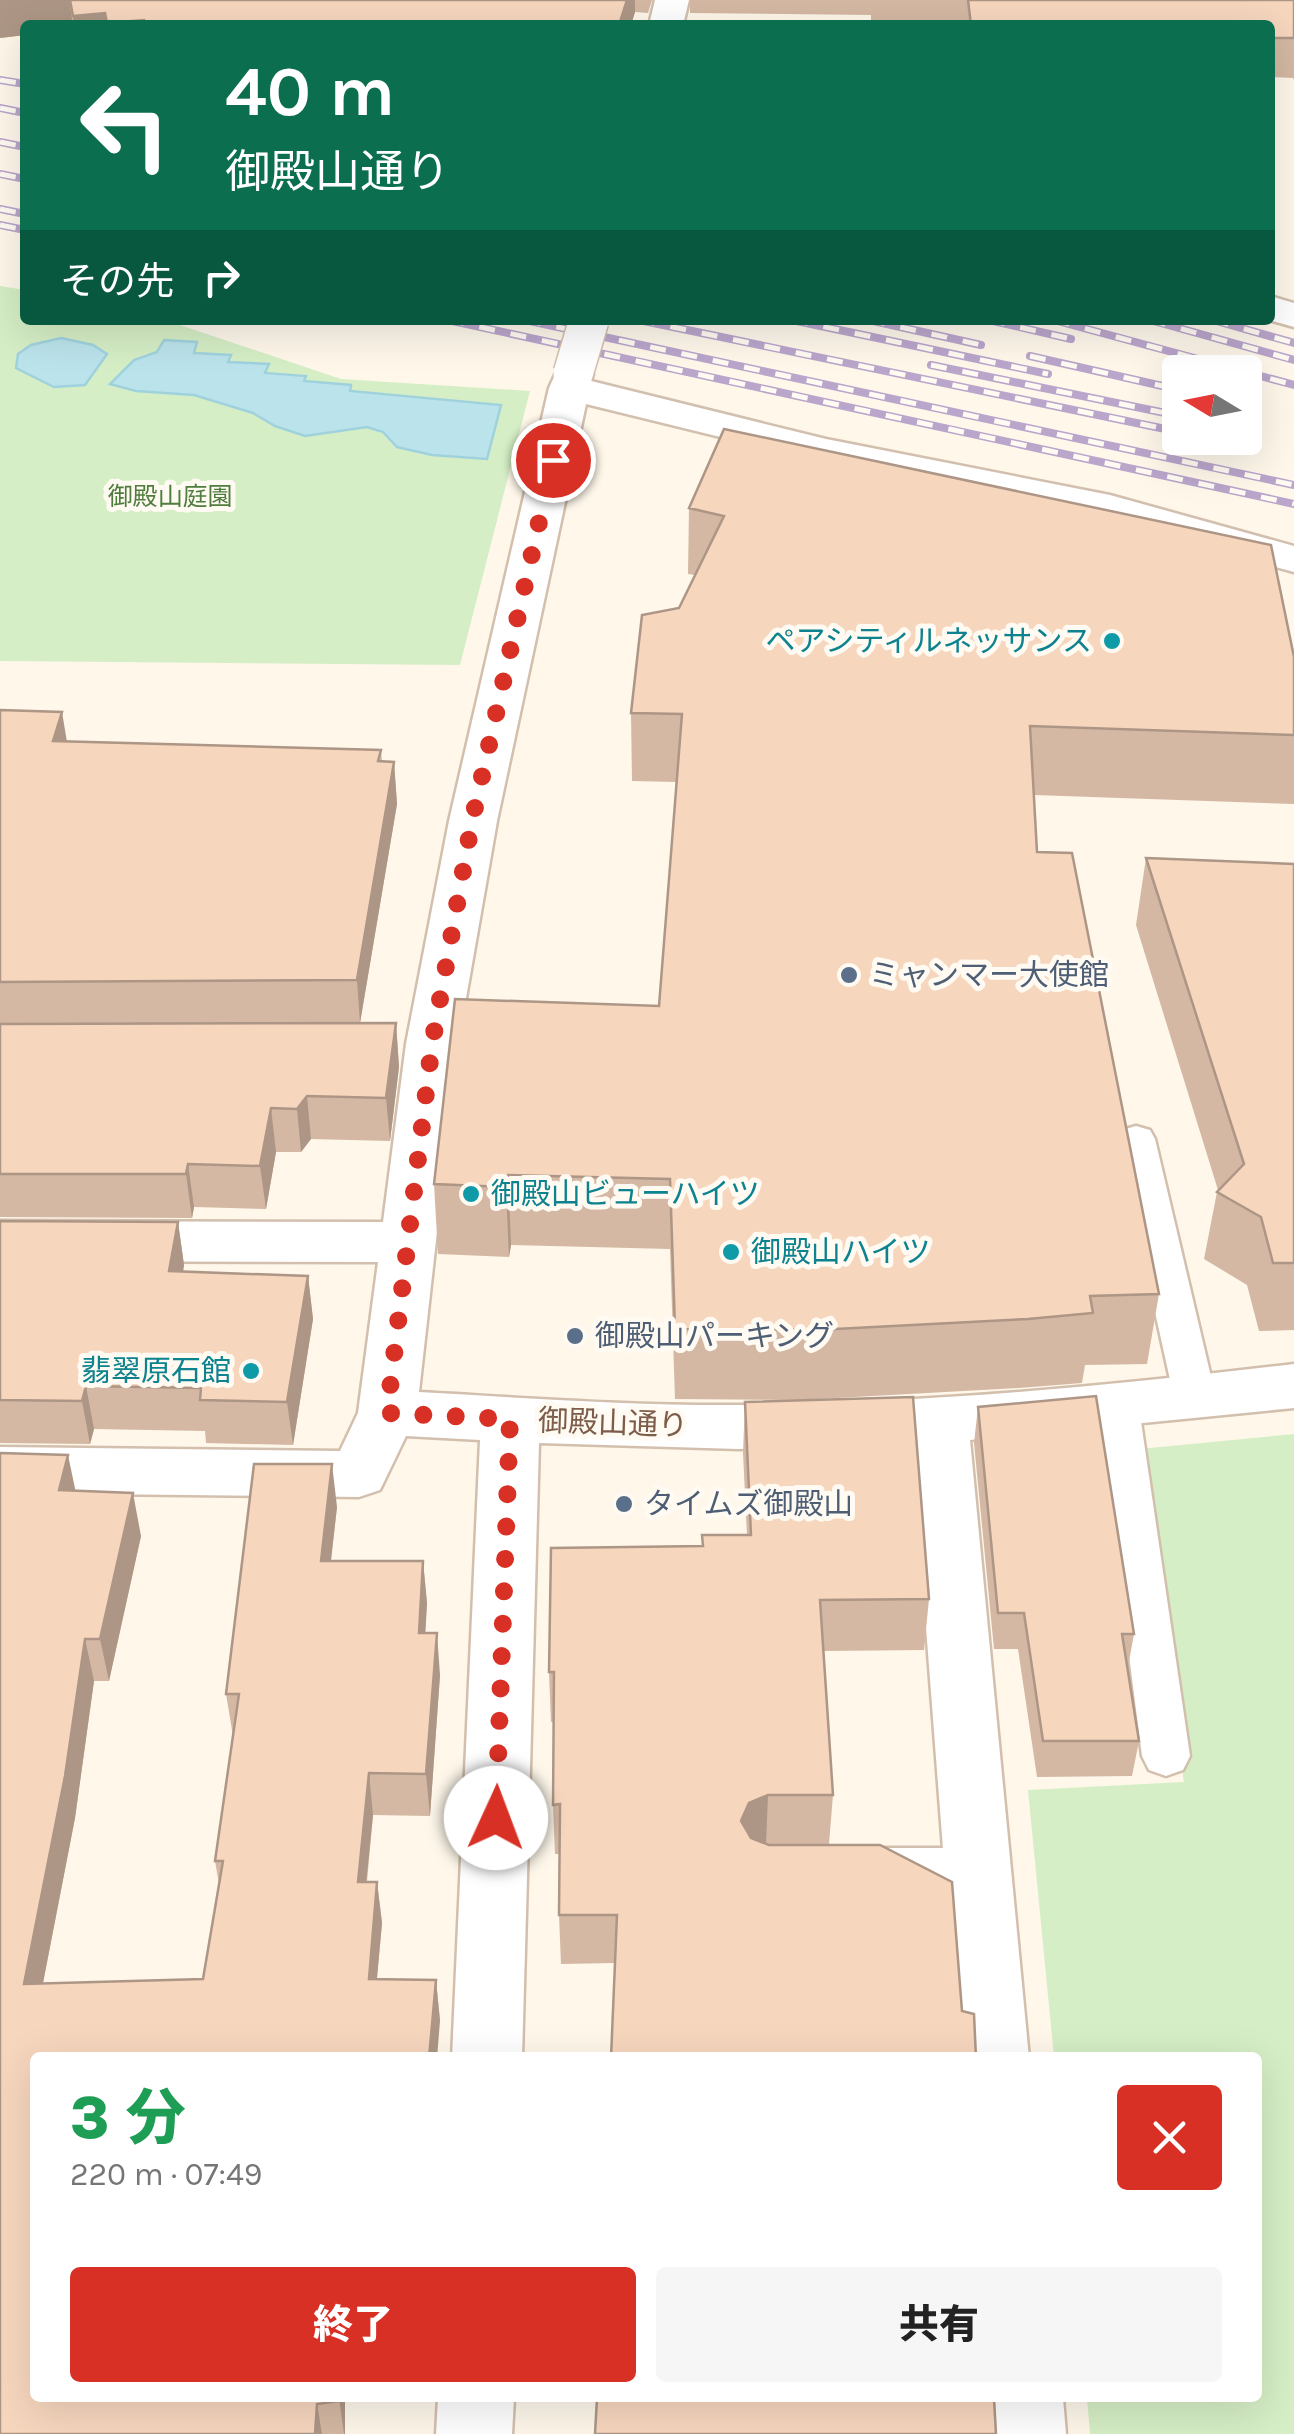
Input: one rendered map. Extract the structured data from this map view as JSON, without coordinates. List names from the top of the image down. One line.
{"streets":{"street":["御殿山通り"]},"parks":["御殿山庭園"],"places":["ペアシティルネッサンス","ミャンマー大使館","御殿山ビューハイツ","御殿山ハイツ","御殿山パーキング","翡翠原石館","タイムズ御殿山"],"north":"left","page":{"turn":["40 m","御殿山通り"],"then":"その先","heading":["3 分","220 m · 07:49"],"buttons":["終了","共有"]}}
